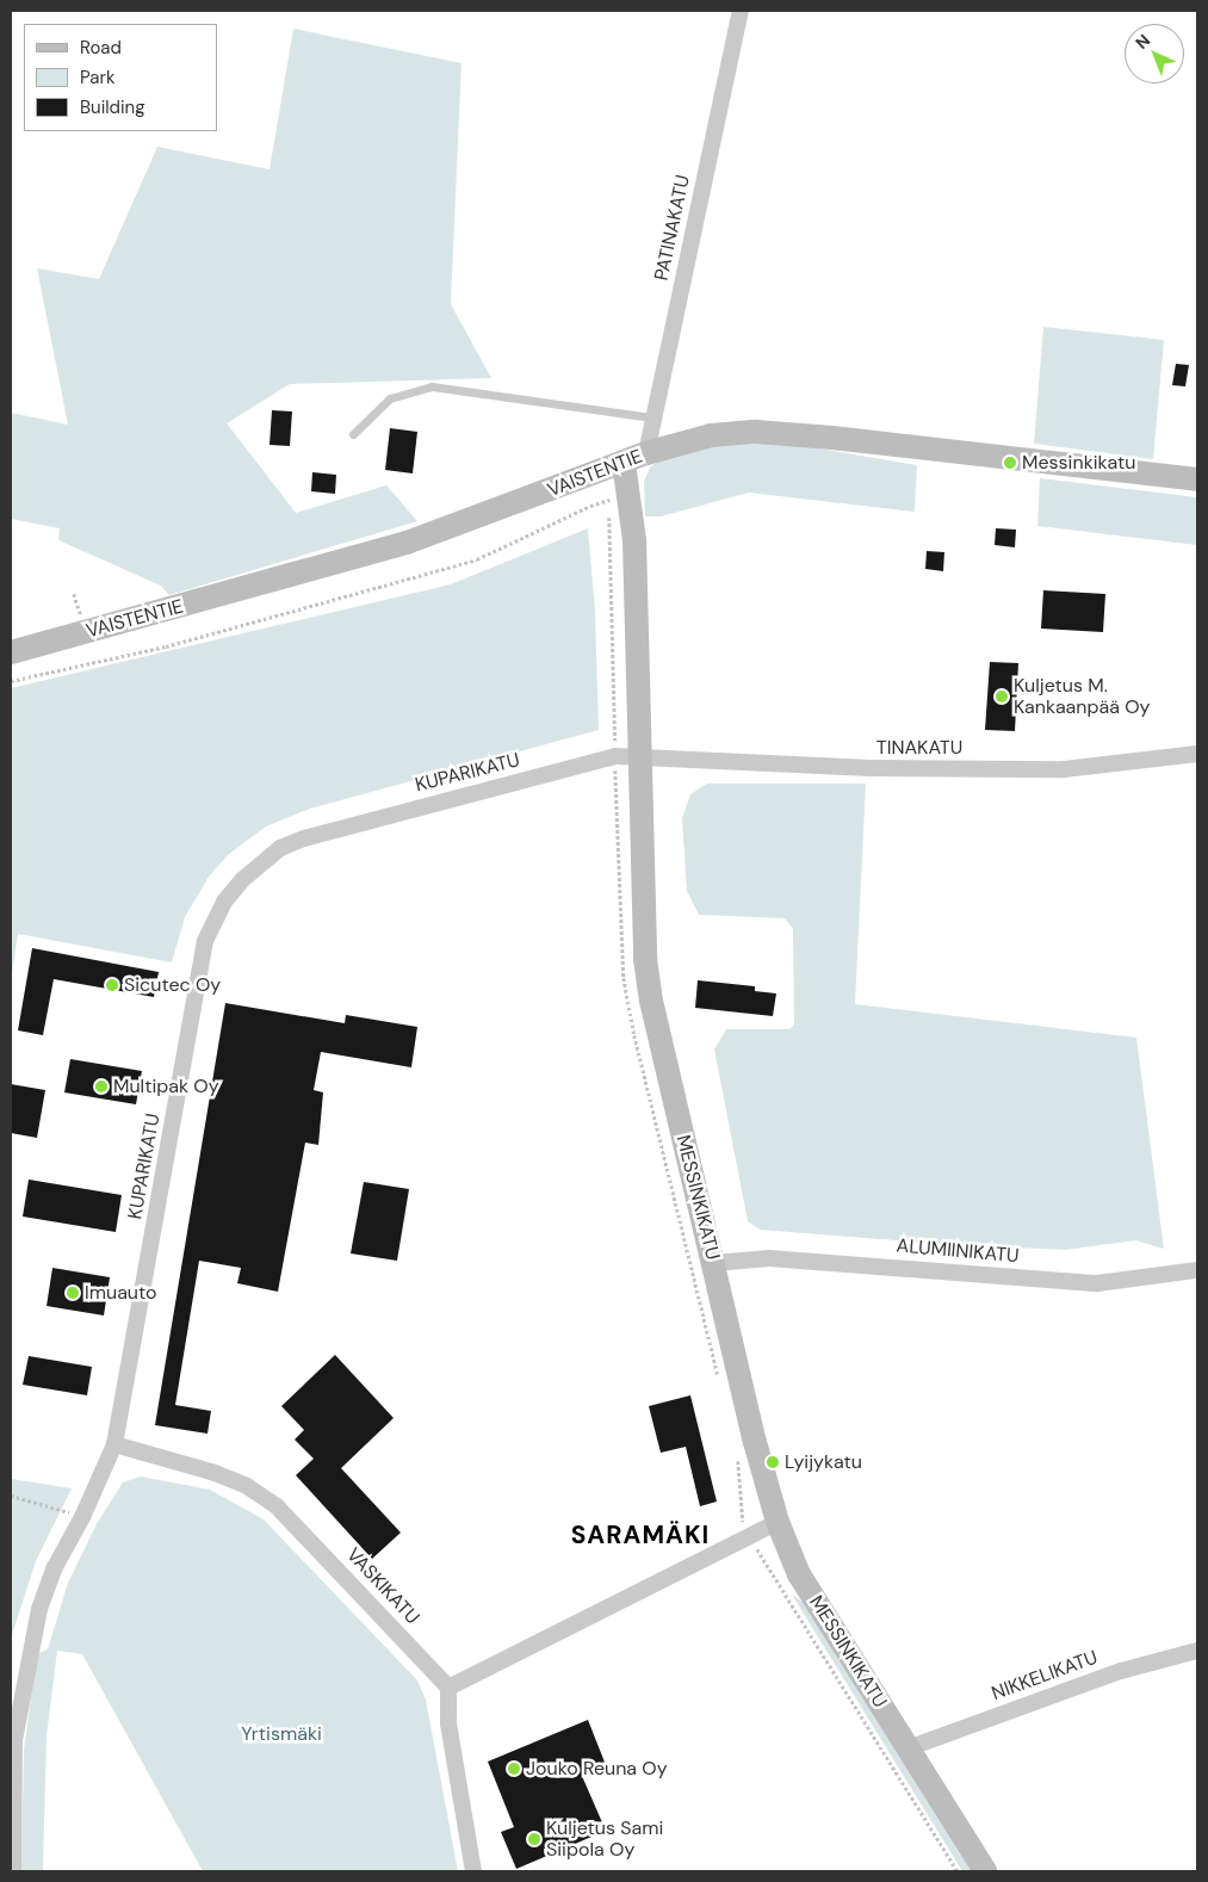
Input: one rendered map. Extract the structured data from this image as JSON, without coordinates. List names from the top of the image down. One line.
{"streets":{"street":["PATINAKATU","VAISTENTIE","TINAKATU","KUPARIKATU","MESSINKIKATU","ALUMIINIKATU","VASKIKATU","NIKKELIKATU"]},"crossings":[["PATINAKATU","VAISTENTIE"],["VAISTENTIE","MESSINKIKATU"],["TINAKATU","KUPARIKATU"],["TINAKATU","MESSINKIKATU"],["KUPARIKATU","MESSINKIKATU"],["KUPARIKATU","VASKIKATU"],["MESSINKIKATU","ALUMIINIKATU"],["MESSINKIKATU","NIKKELIKATU"]],"districts":["SARAMÄKI"],"parks":["Yrtismäki"],"places":["Messinkikatu","Kuljetus M. Kankaanpää Oy","Sicutec Oy","Multipak Oy","Imuauto","Lyijykatu","Jouko Reuna Oy","Kuljetus Sami Siipola Oy"],"legend":["Road","Park","Building"],"north":"top left"}
